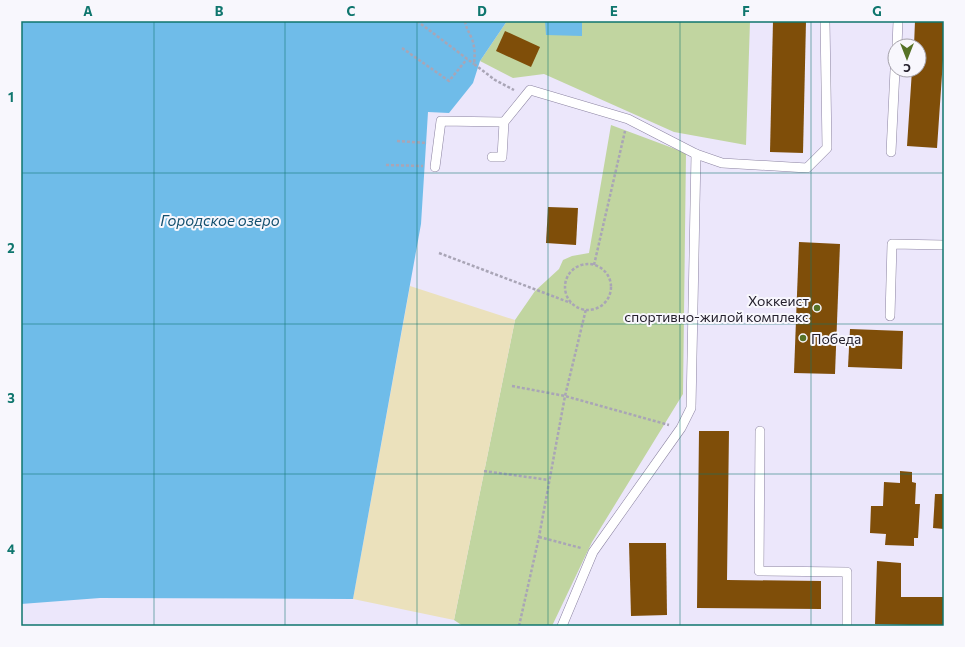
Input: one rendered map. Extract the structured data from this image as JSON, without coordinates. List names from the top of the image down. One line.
{"water":["Городское озеро"],"places":["Хоккеист спортивно-жилой комплекс","Победа"],"north":"bottom","grid":{"columns":["A","B","C","D","E","F","G"],"rows":["1","2","3","4"]}}
